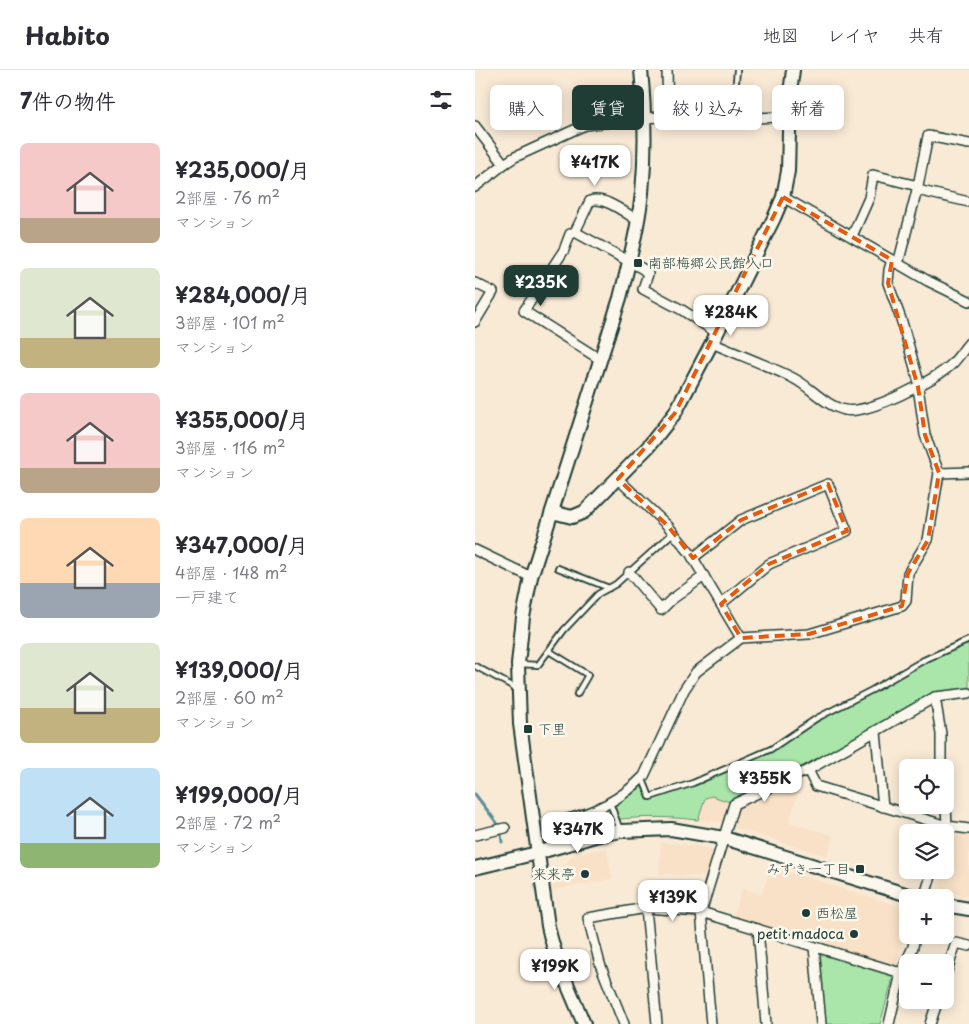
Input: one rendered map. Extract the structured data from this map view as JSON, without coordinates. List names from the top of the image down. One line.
{"places":{"transit":["南部梅郷公民館入口","下里","みずき一丁目"],"other":["来来亭","西松屋","petit madoca"]},"page":{"header":"Habito","nav":["地図","レイヤ","共有"],"heading":"7件の物件","chip":["購入","賃貸","絞り込み","新着"],"list":[{"name":"¥235,000/月","note":"2部屋 · 76 m² · マンション"},{"name":"¥284,000/月","note":"3部屋 · 101 m² · マンション"},{"name":"¥355,000/月","note":"3部屋 · 116 m² · マンション"},{"name":"¥347,000/月","note":"4部屋 · 148 m² · 一戸建て"},{"name":"¥139,000/月","note":"2部屋 · 60 m² · マンション"},{"name":"¥199,000/月","note":"2部屋 · 72 m² · マンション"}],"price":["¥417K","¥235K","¥284K","¥355K","¥347K","¥139K","¥199K"],"map_buttons":["+","−"]}}
